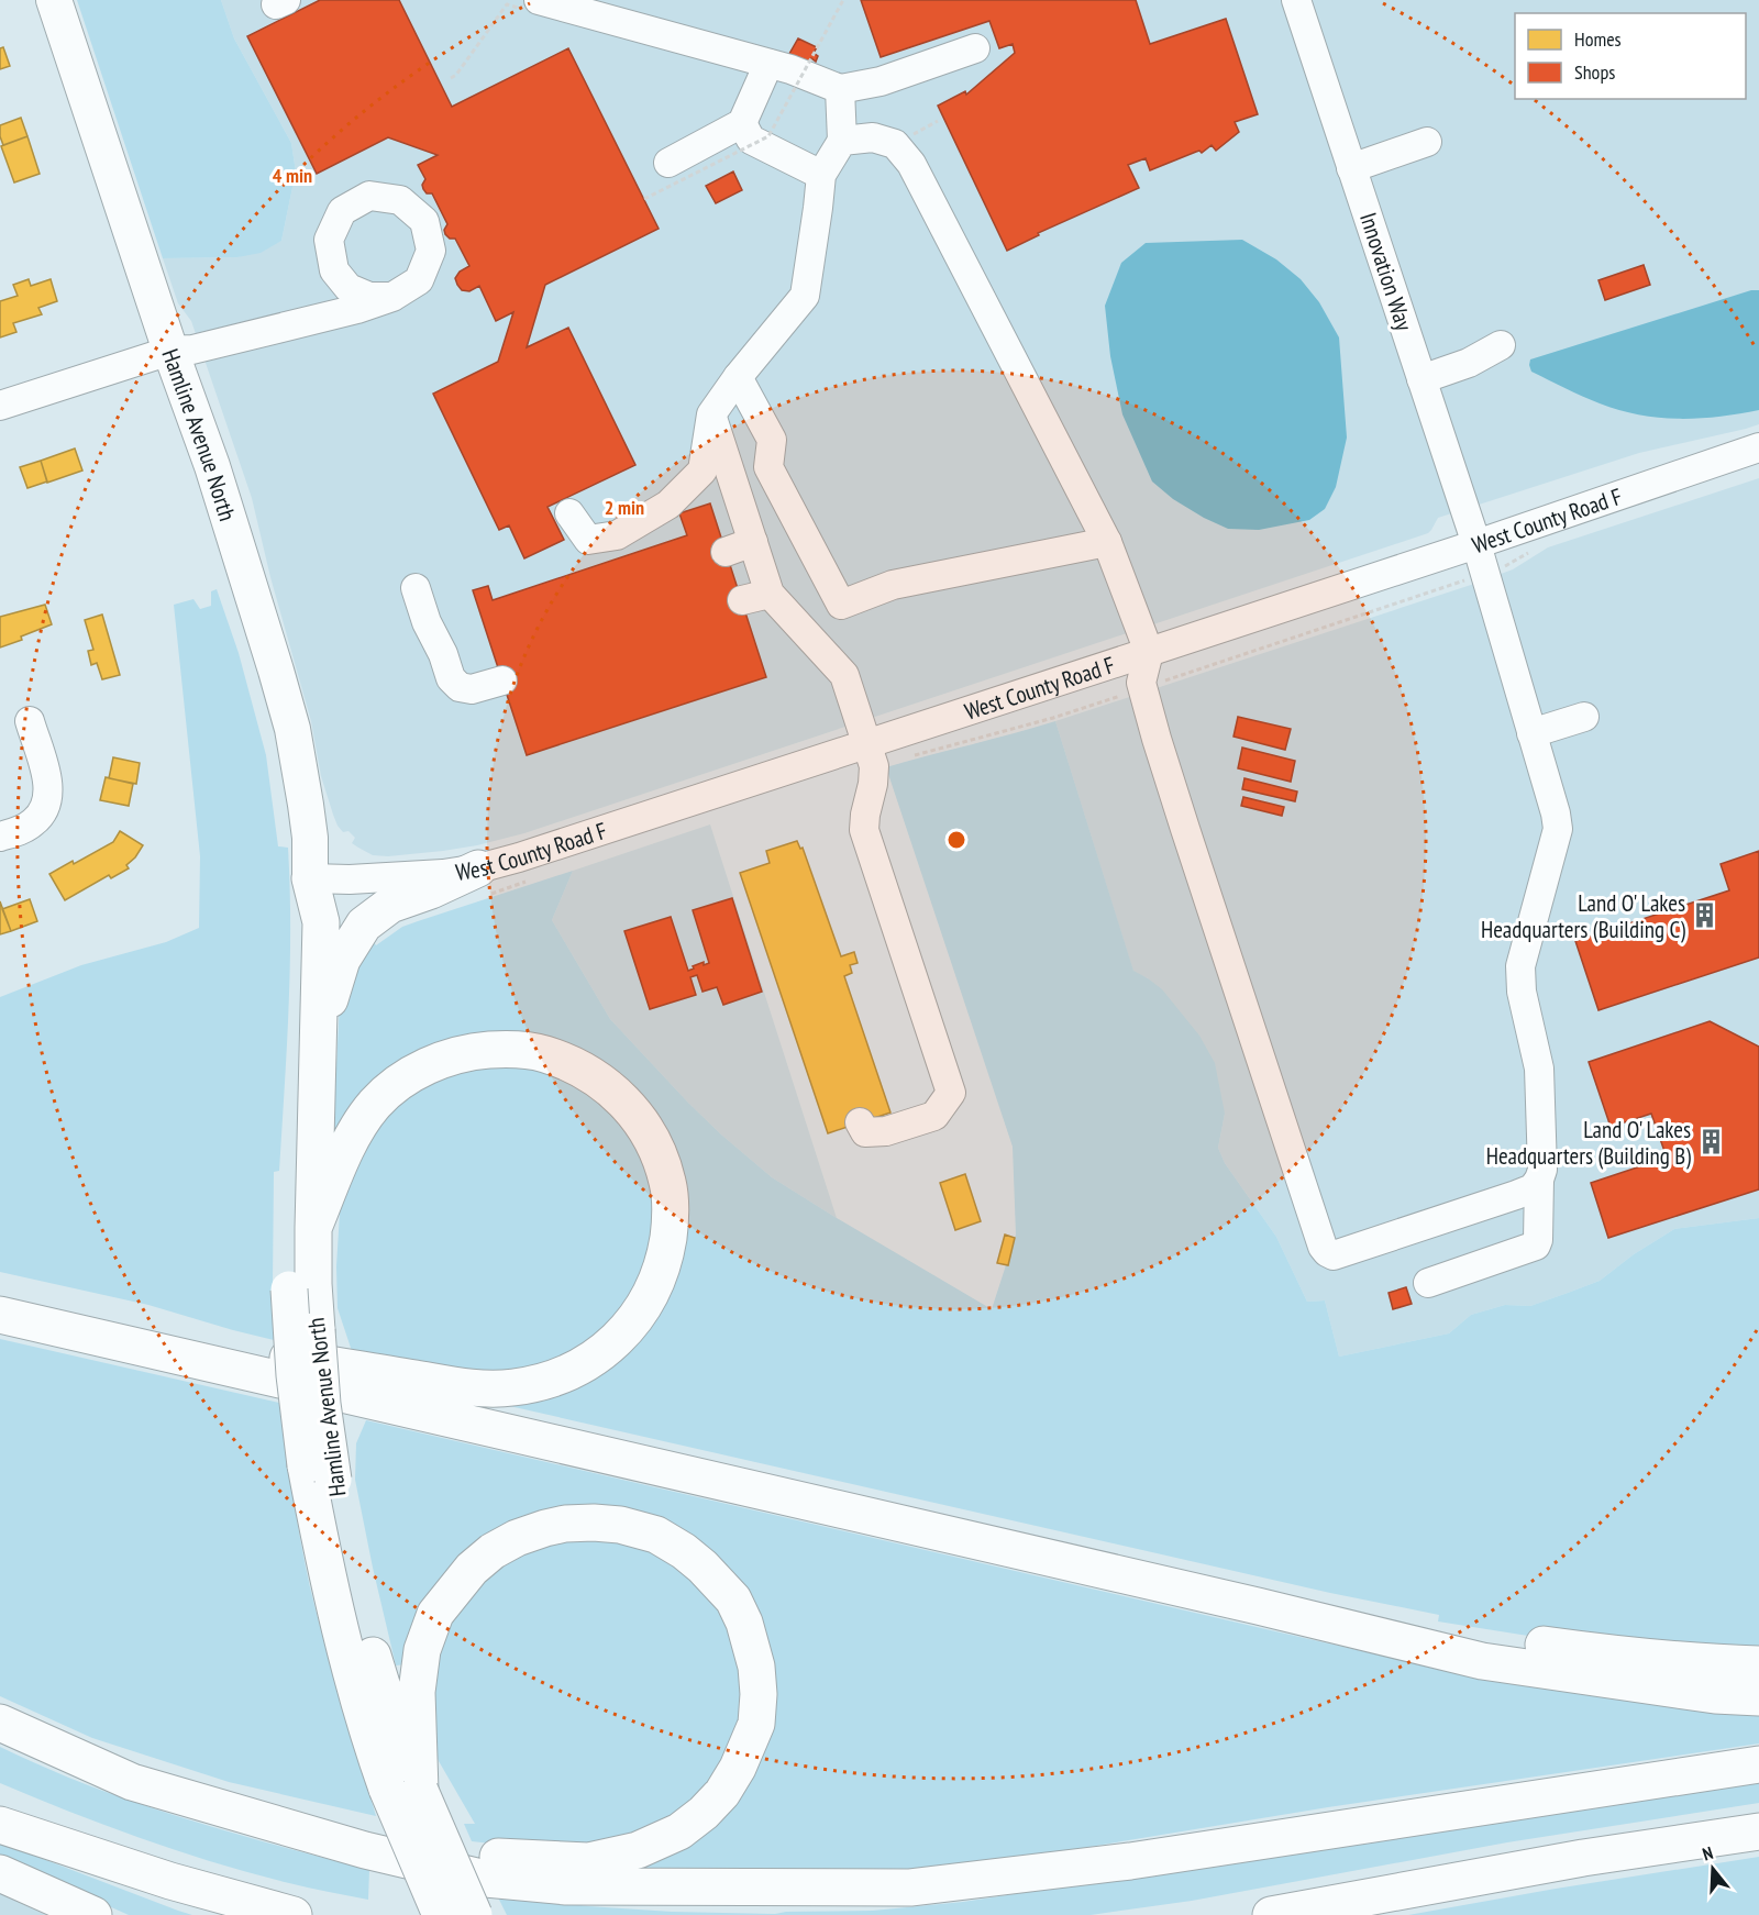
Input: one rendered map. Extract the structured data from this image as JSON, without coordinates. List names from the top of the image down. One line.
{"streets":{"highway":["Hamline Avenue North"],"street":["Innovation Way","West County Road F"]},"crossings":[["Innovation Way","West County Road F"],["Hamline Avenue North","West County Road F"]],"places":{"building":["Land O' Lakes Headquarters (Building C)","Land O' Lakes Headquarters (Building B)"]},"legend":["Homes","Shops"],"north":"top","rings":["4 min","2 min"]}
